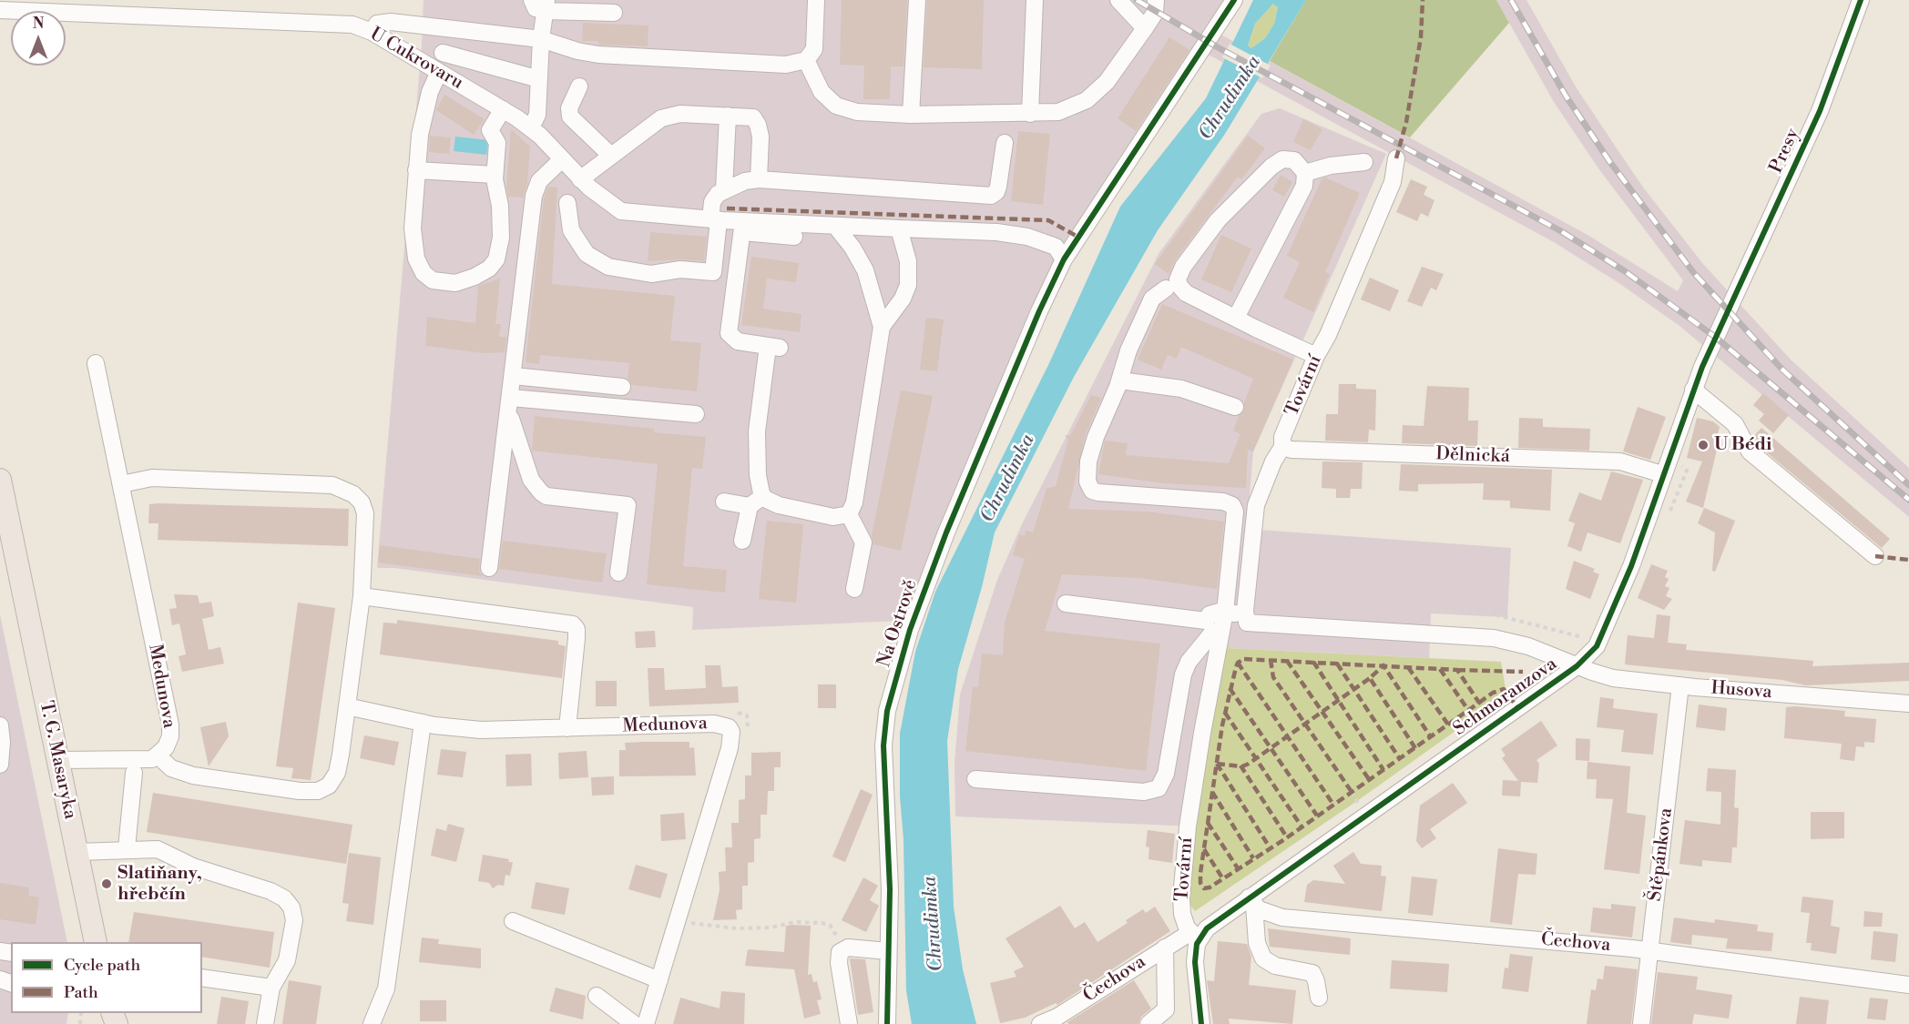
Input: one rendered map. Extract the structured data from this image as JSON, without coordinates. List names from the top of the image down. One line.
{"streets":{"main road":["T. G. Masaryka"],"street":["U Cukrovaru","Presy","Tovární","Dělnická","Na Ostrově","Medunova","Husova","Schmoranzova","Štěpánkova","Čechova"]},"crossings":[["Presy","Schmoranzova"],["Tovární","Dělnická"],["Tovární","Husova"],["Tovární","Schmoranzova"],["Tovární","Čechova"],["Dělnická","Schmoranzova"],["Husova","Schmoranzova"],["Husova","Štěpánkova"],["Schmoranzova","Čechova"],["Štěpánkova","Čechova"]],"water":["Chrudimka"],"places":["U Bédi","Slatiňany, hřebčín"],"legend":["Cycle path","Path"],"north":"top"}
